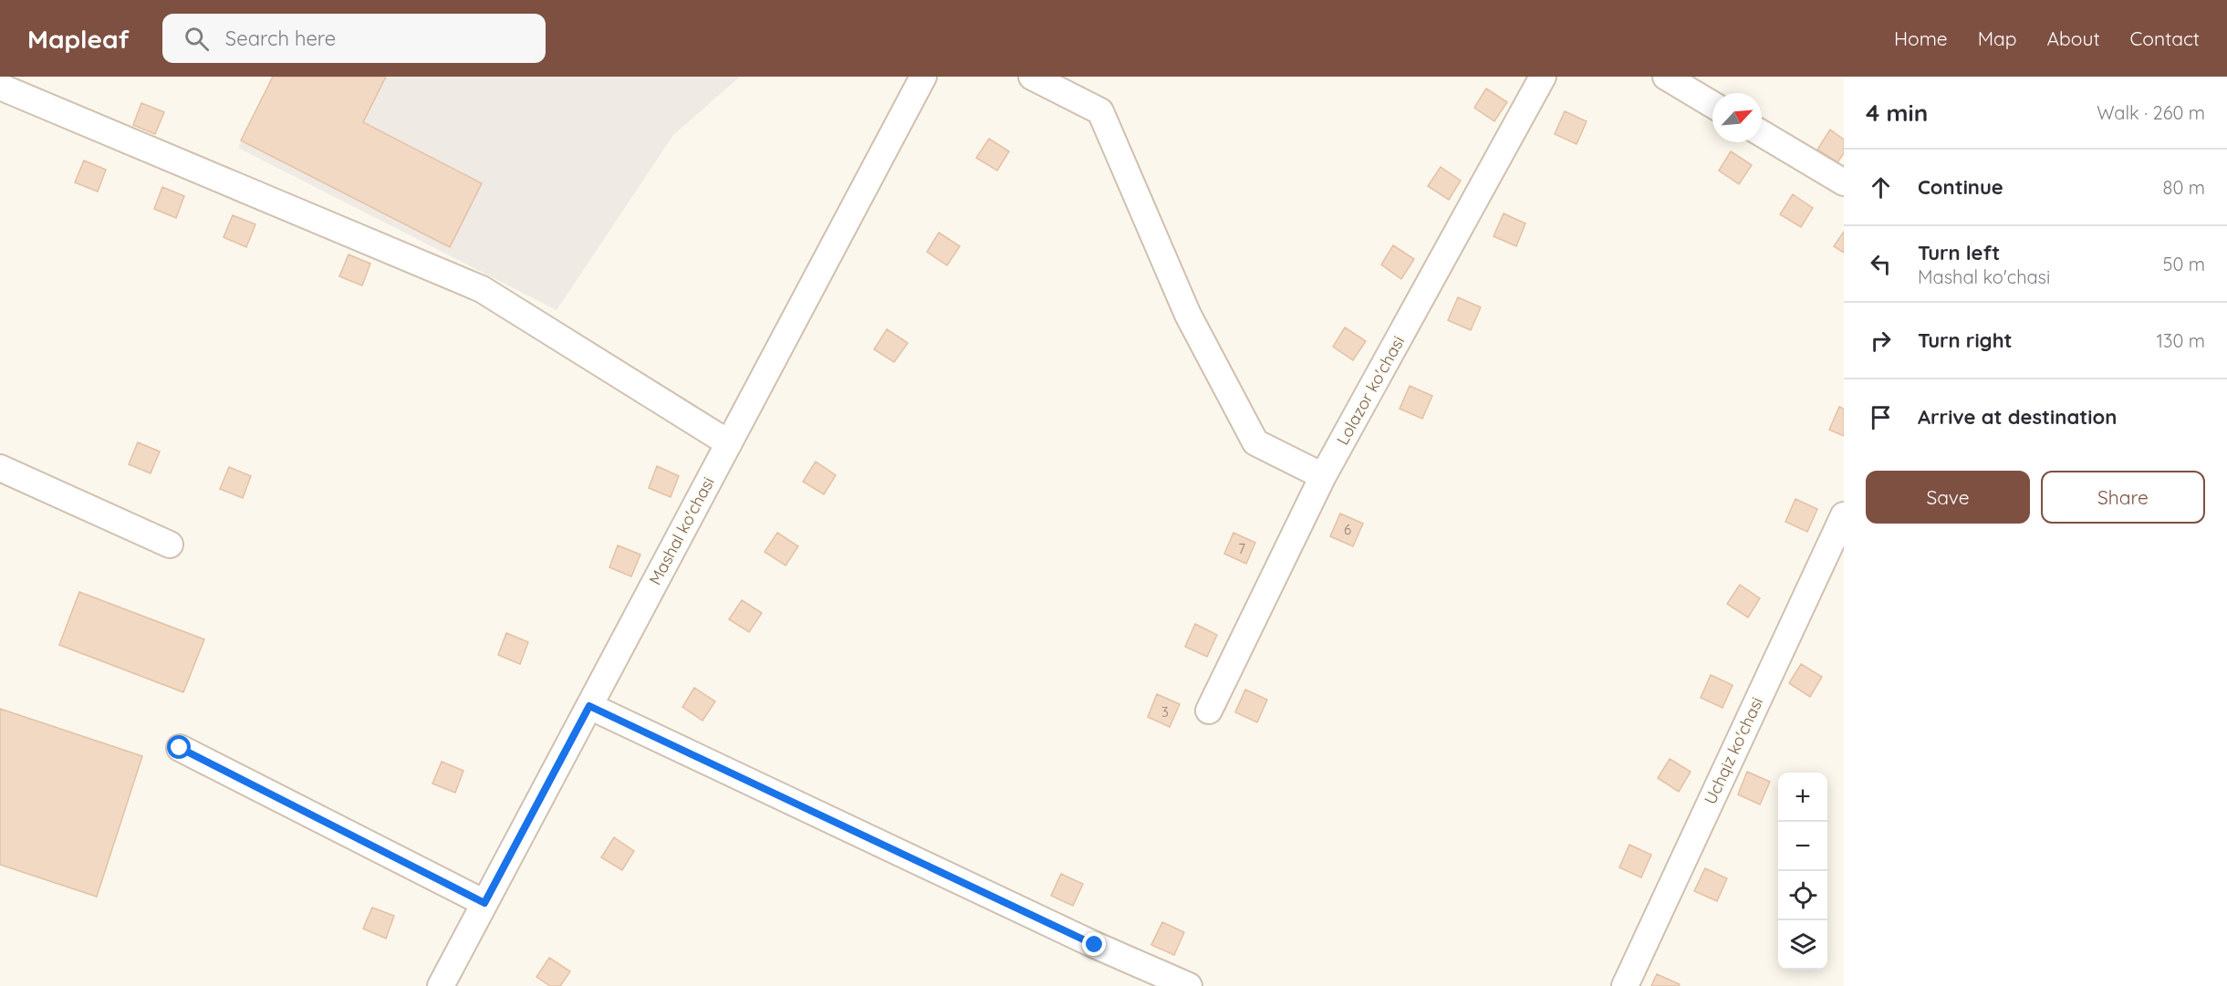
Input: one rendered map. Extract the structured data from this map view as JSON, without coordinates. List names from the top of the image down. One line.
{"streets":{"street":["Lolazor ko'chasi","Mashal ko'chasi","Uchqiz ko'chasi"]},"house_numbers":["6","7","3"],"north":"top right","page":{"header":"Mapleaf","search":"Search here","nav":["Home","Map","About","Contact"],"heading":["4 min","Walk · 260 m"],"list":[["Continue","80 m"],["Turn left","Mashal ko'chasi","50 m"],["Turn right","130 m"],"Arrive at destination"],"buttons":["Save","Share"],"map_buttons":["+","−"]}}
